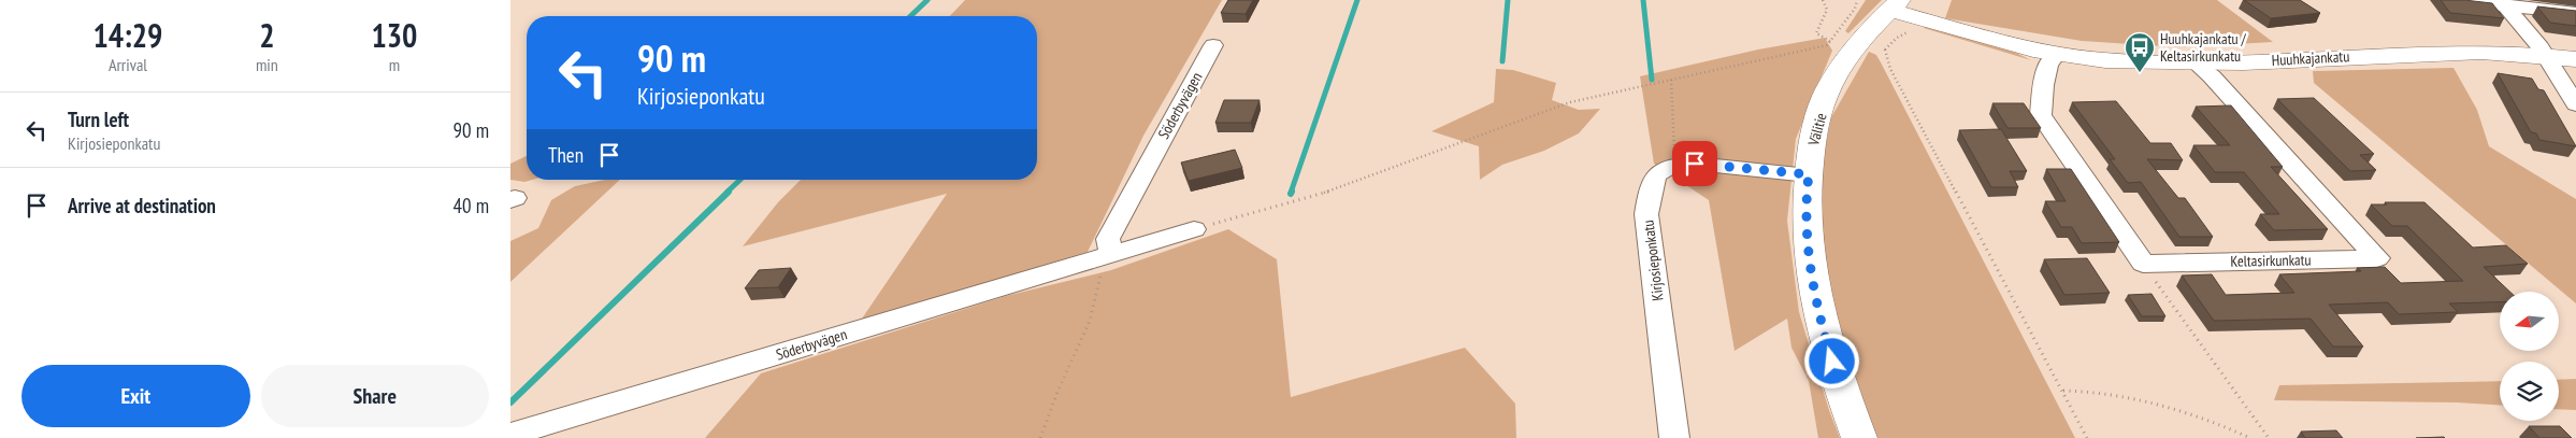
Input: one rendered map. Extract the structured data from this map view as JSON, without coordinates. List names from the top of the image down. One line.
{"streets":{"street":["Huuhkajankatu","Söderbyvägen","Välitie","Kirjosieponkatu","Keltasirkunkatu"]},"crossings":[["Huuhkajankatu","Välitie"],["Huuhkajankatu","Keltasirkunkatu"]],"places":{"bus stop":["Huuhkajankatu / Keltasirkunkatu"]},"north":"left","page":{"eta":["14:29","Arrival","2","min","130","m"],"turn":["90 m","Kirjosieponkatu"],"list":[{"name":"Turn left","note":"Kirjosieponkatu","value":"90 m"},{"name":"Arrive at destination","value":"40 m"}],"then":"Then","buttons":["Exit","Share"]}}
